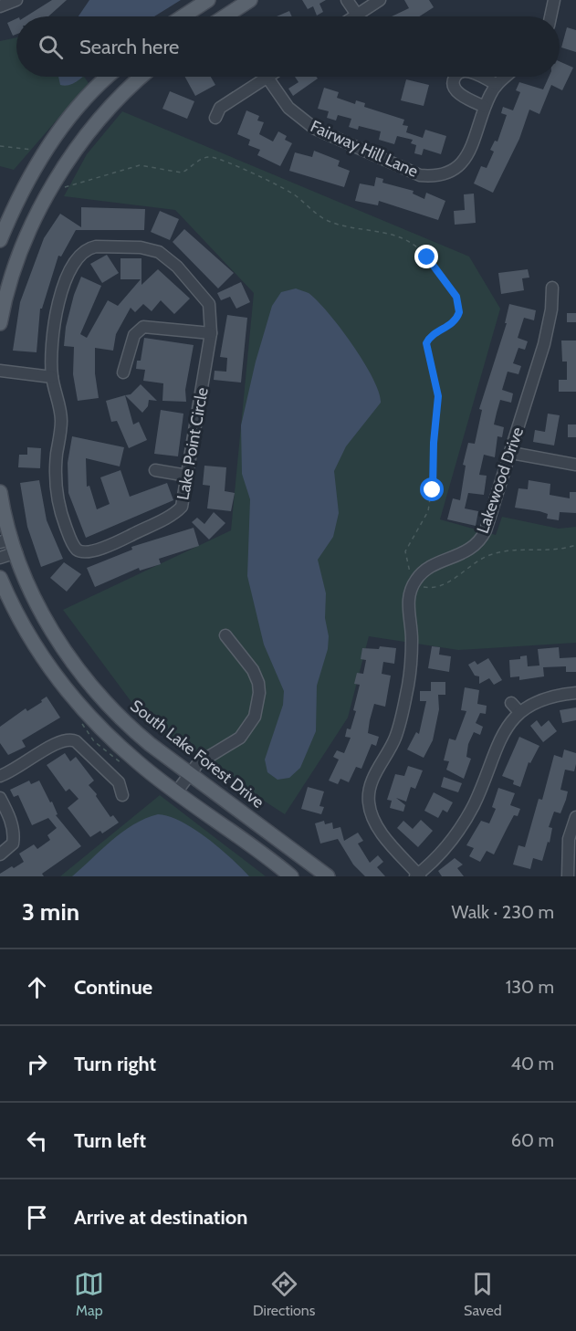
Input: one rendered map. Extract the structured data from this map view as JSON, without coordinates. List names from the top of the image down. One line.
{"streets":{"main road":["South Lake Forest Drive"],"street":["Fairway Hill Lane","Lake Point Circle","Lakewood Drive"]},"page":{"search":"Search here","heading":["3 min","Walk · 230 m"],"list":[["Continue","130 m"],["Turn right","40 m"],["Turn left","60 m"],"Arrive at destination"],"nav":["Map","Directions","Saved"]}}
